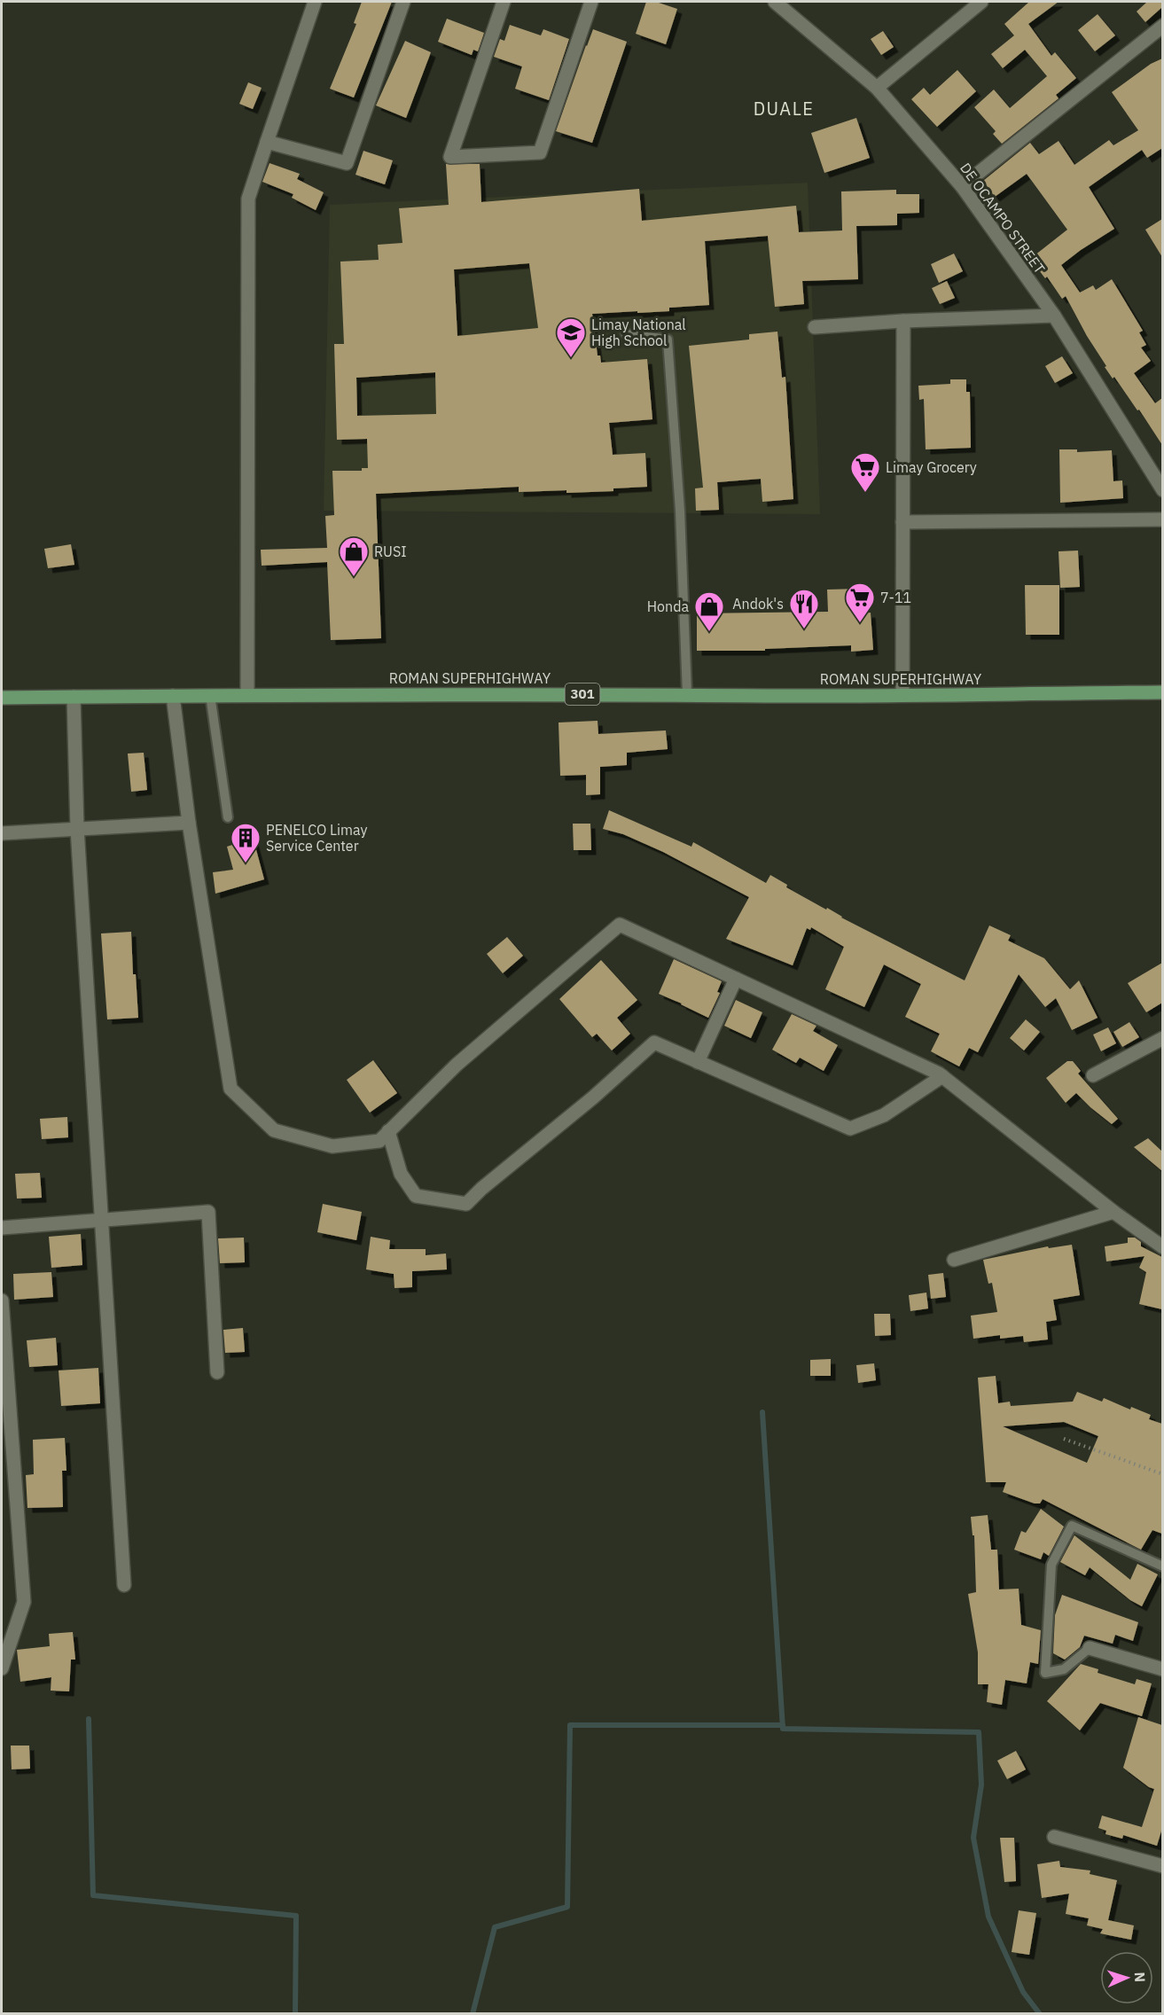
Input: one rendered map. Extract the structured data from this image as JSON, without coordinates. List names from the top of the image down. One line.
{"streets":{"main road":["ROMAN SUPERHIGHWAY","301"],"street":["DE OCAMPO STREET"]},"districts":["DUALE"],"places":{"school or university":["Limay National High School"],"supermarket":["Limay Grocery","7-11"],"shop":["RUSI","Honda"],"restaurant":["Andok's"],"building":["PENELCO Limay Service Center"]},"north":"right"}
